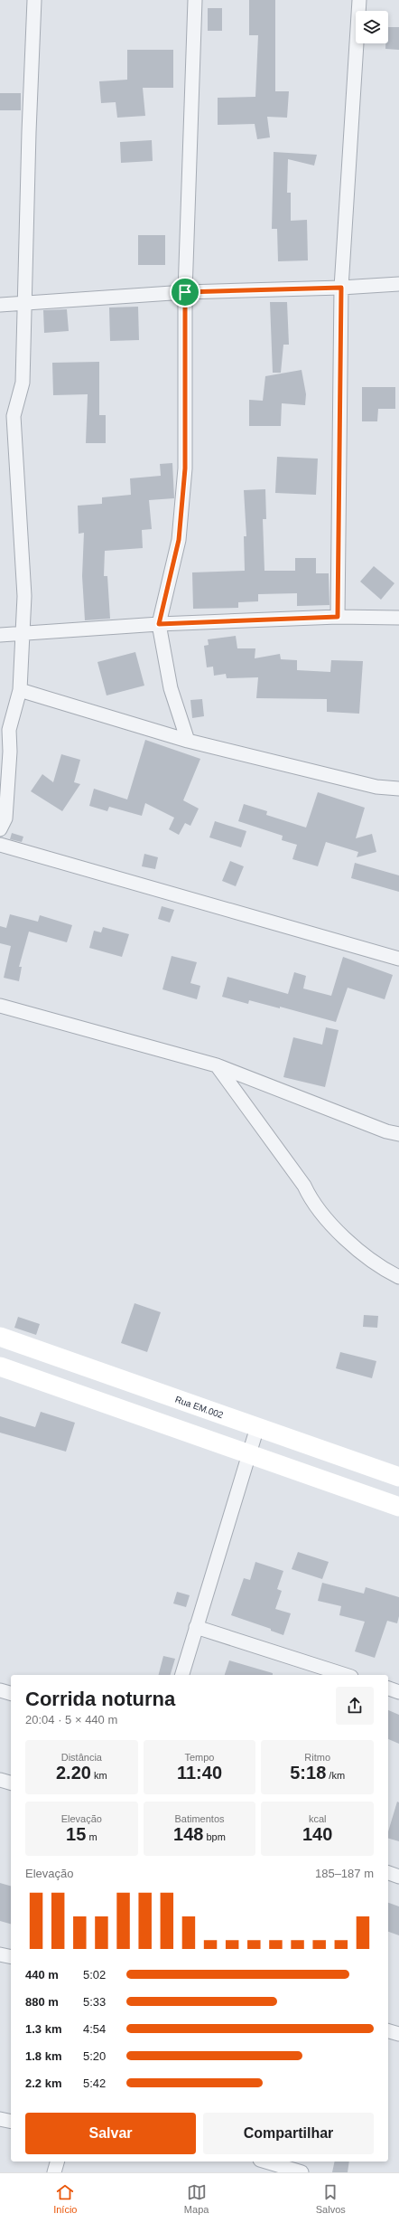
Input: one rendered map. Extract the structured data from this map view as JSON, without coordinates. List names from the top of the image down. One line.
{"streets":{"street":["Rua EM.002"]},"page":{"heading":["Corrida noturna","20:04 · 5 × 440 m"],"stats":[["Distância","2.20 km"],["Tempo","11:40"],["Ritmo","5:18 /km"],["Elevação","15 m"],["Batimentos","148 bpm"],["kcal","140"]],"chart":["Elevação","185–187 m"],"list":[{"name":"440 m","note":"5:02"},{"name":"880 m","note":"5:33"},{"name":"1.3 km","note":"4:54"},{"name":"1.8 km","note":"5:20"},{"name":"2.2 km","note":"5:42"}],"buttons":["Salvar","Compartilhar"],"tabs":["Início","Mapa","Salvos"]}}
